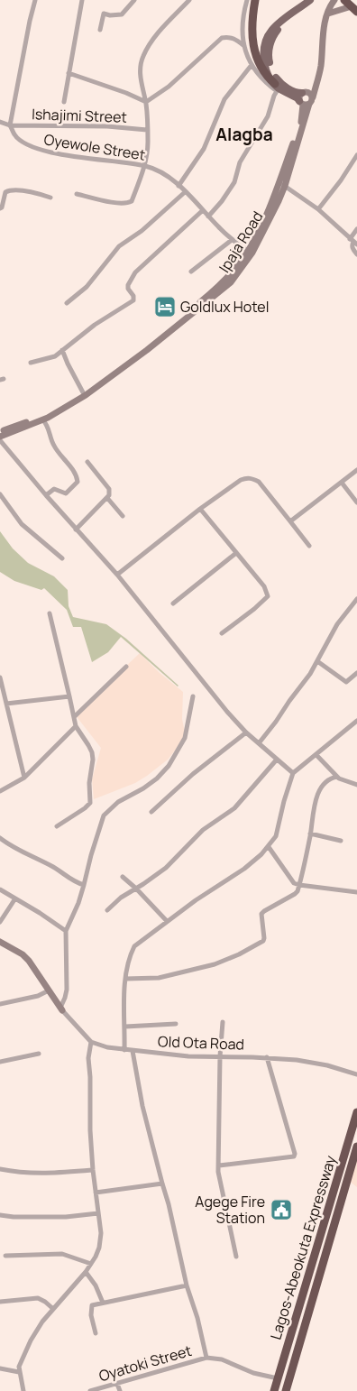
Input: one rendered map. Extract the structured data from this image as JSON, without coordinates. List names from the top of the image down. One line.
{"streets":{"highway":["Lagos-Abeokuta Expressway"],"main road":["Ipaja Road"],"street":["Ishajimi Street","Oyewole Street","Old Ota Road","Oyatoki Street"]},"crossings":[["Ishajimi Street","Oyewole Street"],["Oyewole Street","Ipaja Road"]],"districts":["Alagba"],"places":{"hotel":["Goldlux Hotel"],"public building":["Agege Fire Station"]}}
